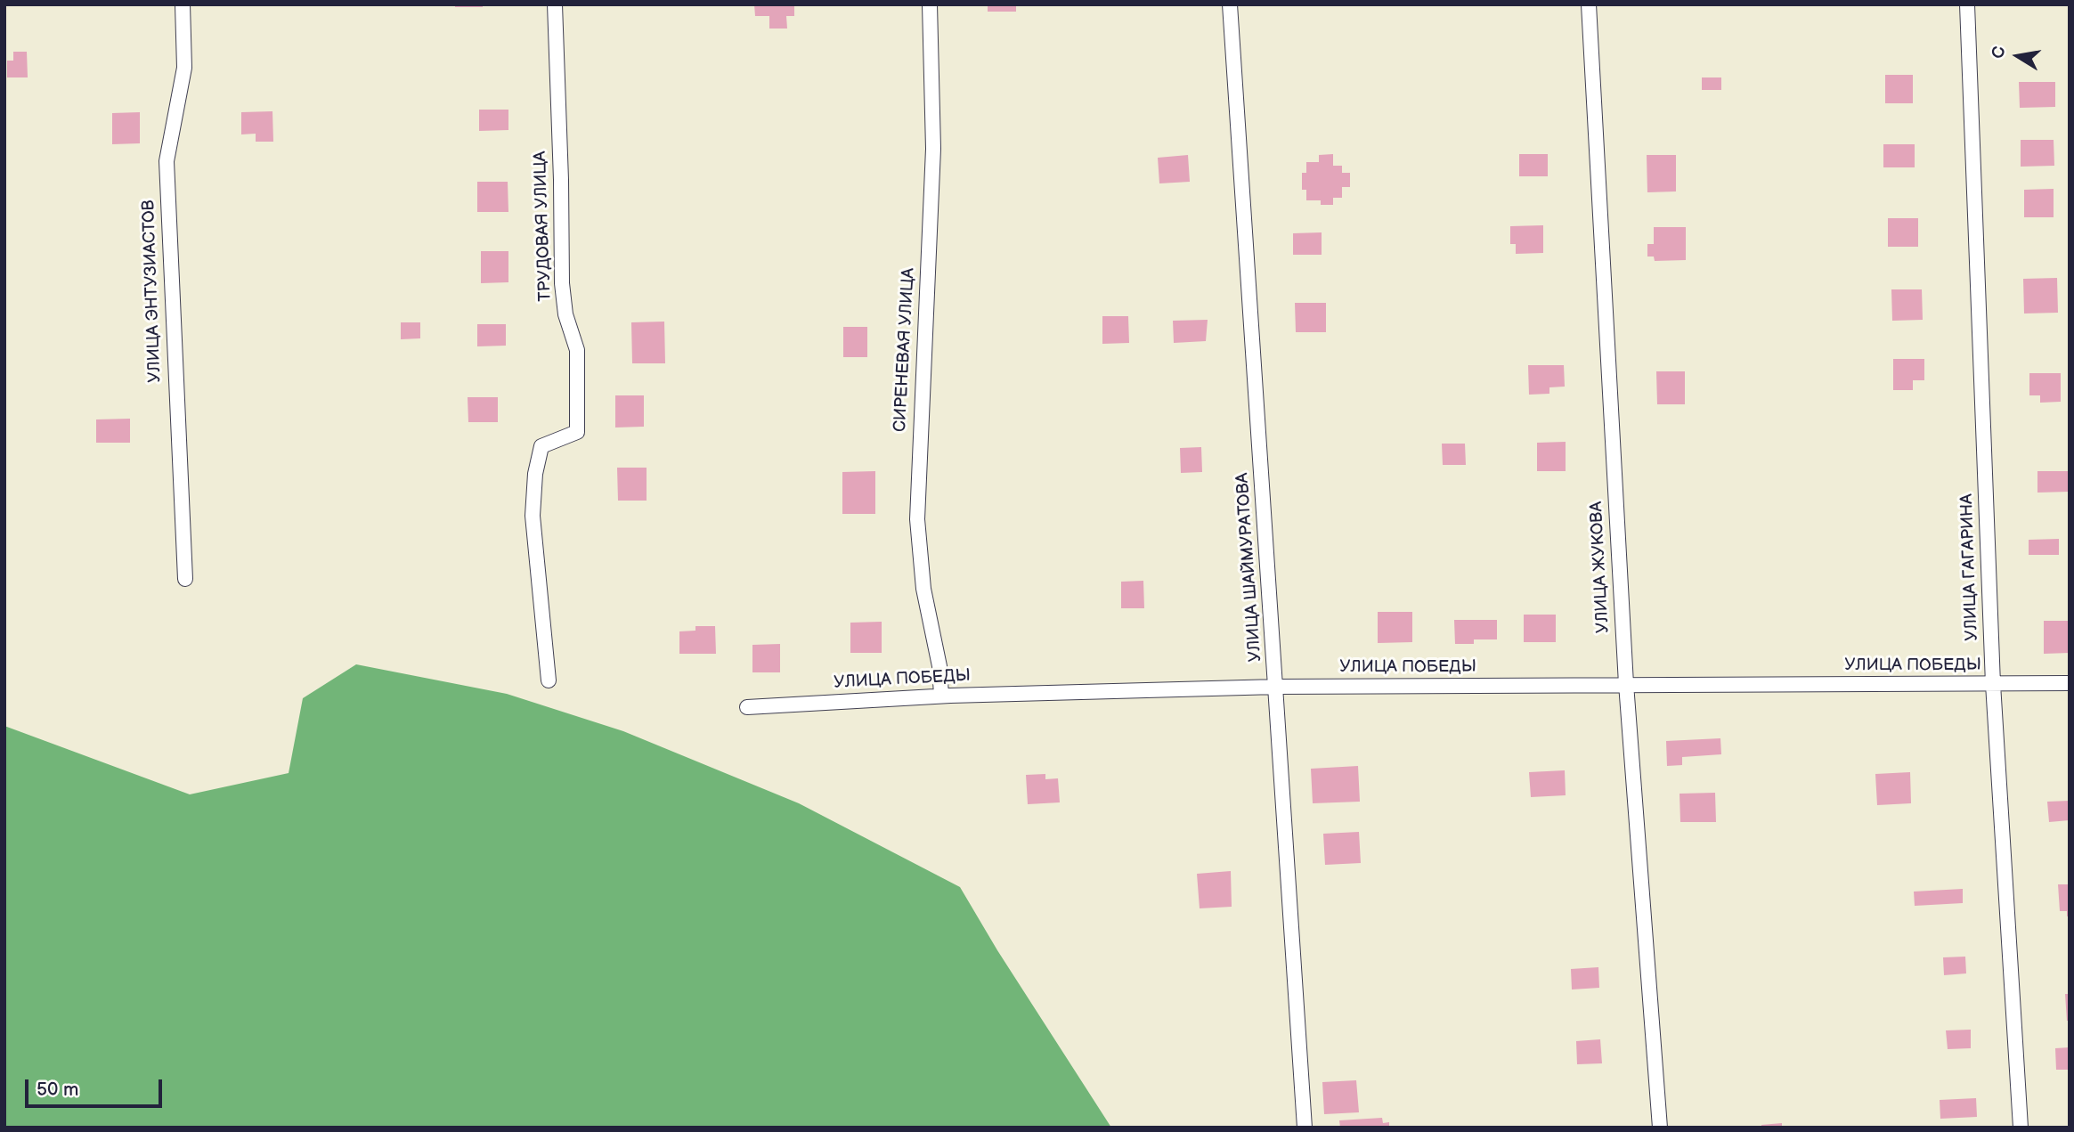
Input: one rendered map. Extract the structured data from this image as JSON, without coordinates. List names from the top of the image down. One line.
{"streets":{"street":["ТРУДОВАЯ УЛИЦА","УЛИЦА ЭНТУЗИАСТОВ","СИРЕНЕВАЯ УЛИЦА","УЛИЦА ШАЙМУРАТОВА","УЛИЦА ЖУКОВА","УЛИЦА ГАГАРИНА","УЛИЦА ПОБЕДЫ"]},"crossings":[["СИРЕНЕВАЯ УЛИЦА","УЛИЦА ПОБЕДЫ"],["УЛИЦА ШАЙМУРАТОВА","УЛИЦА ПОБЕДЫ"],["УЛИЦА ЖУКОВА","УЛИЦА ПОБЕДЫ"],["УЛИЦА ГАГАРИНА","УЛИЦА ПОБЕДЫ"]],"scale_bar":"50 m","north":"left"}
